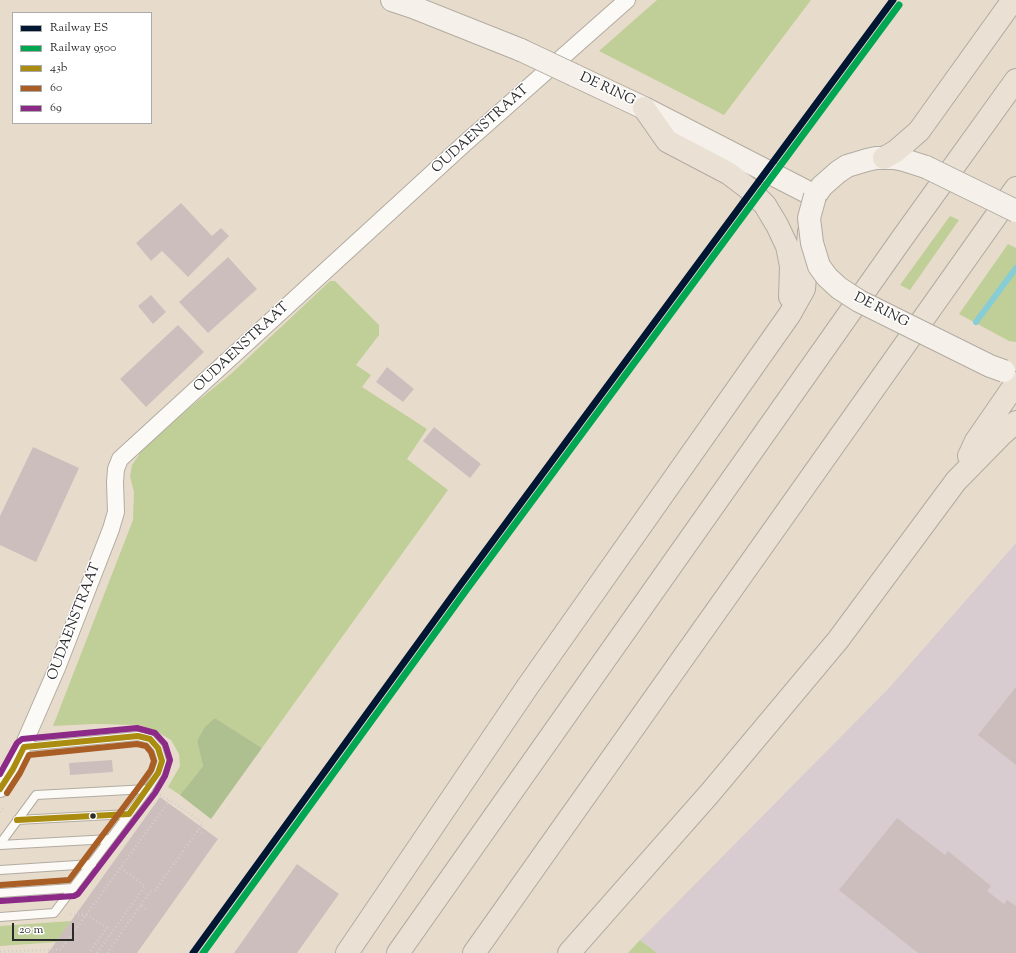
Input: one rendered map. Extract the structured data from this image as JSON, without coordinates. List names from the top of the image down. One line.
{"streets":{"main road":["DE RING"],"street":["OUDAENSTRAAT"]},"lines":["rail line ES","rail line 9500","transit line 69","transit line 43b","transit line 60"],"legend":["Railway ES","Railway 9500","43b","60","69"],"scale_bar":"20 m"}
